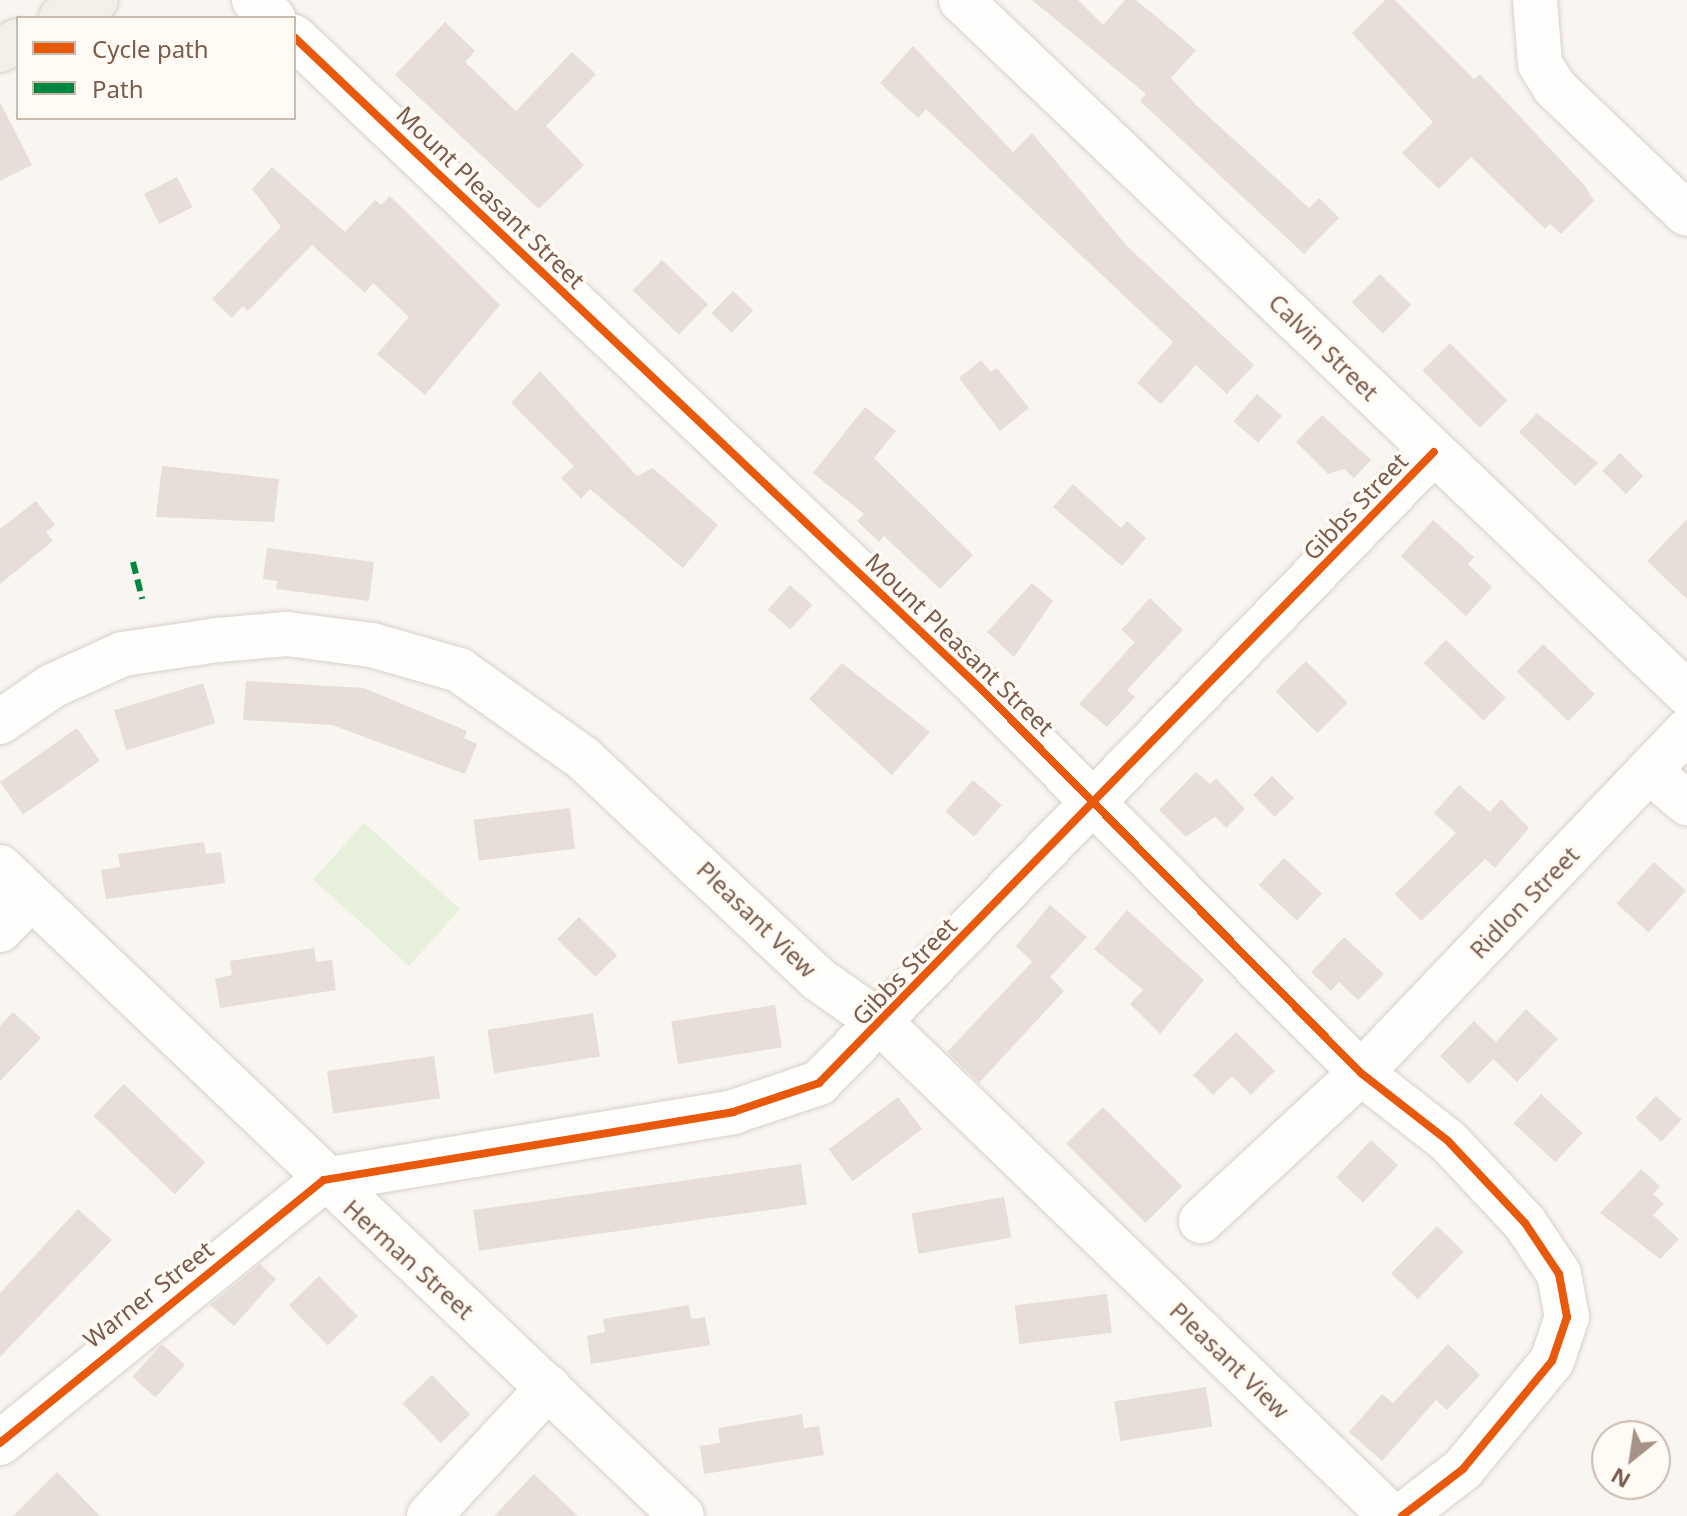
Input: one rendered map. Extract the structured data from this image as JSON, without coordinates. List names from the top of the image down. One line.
{"streets":{"street":["Mount Pleasant Street","Calvin Street","Gibbs Street","Ridlon Street","Pleasant View","Herman Street","Warner Street"]},"crossings":[["Mount Pleasant Street","Gibbs Street"],["Mount Pleasant Street","Ridlon Street"],["Calvin Street","Gibbs Street"],["Gibbs Street","Pleasant View"],["Gibbs Street","Herman Street"],["Gibbs Street","Warner Street"],["Herman Street","Warner Street"]],"legend":["Cycle path","Path"],"north":"bottom left"}
